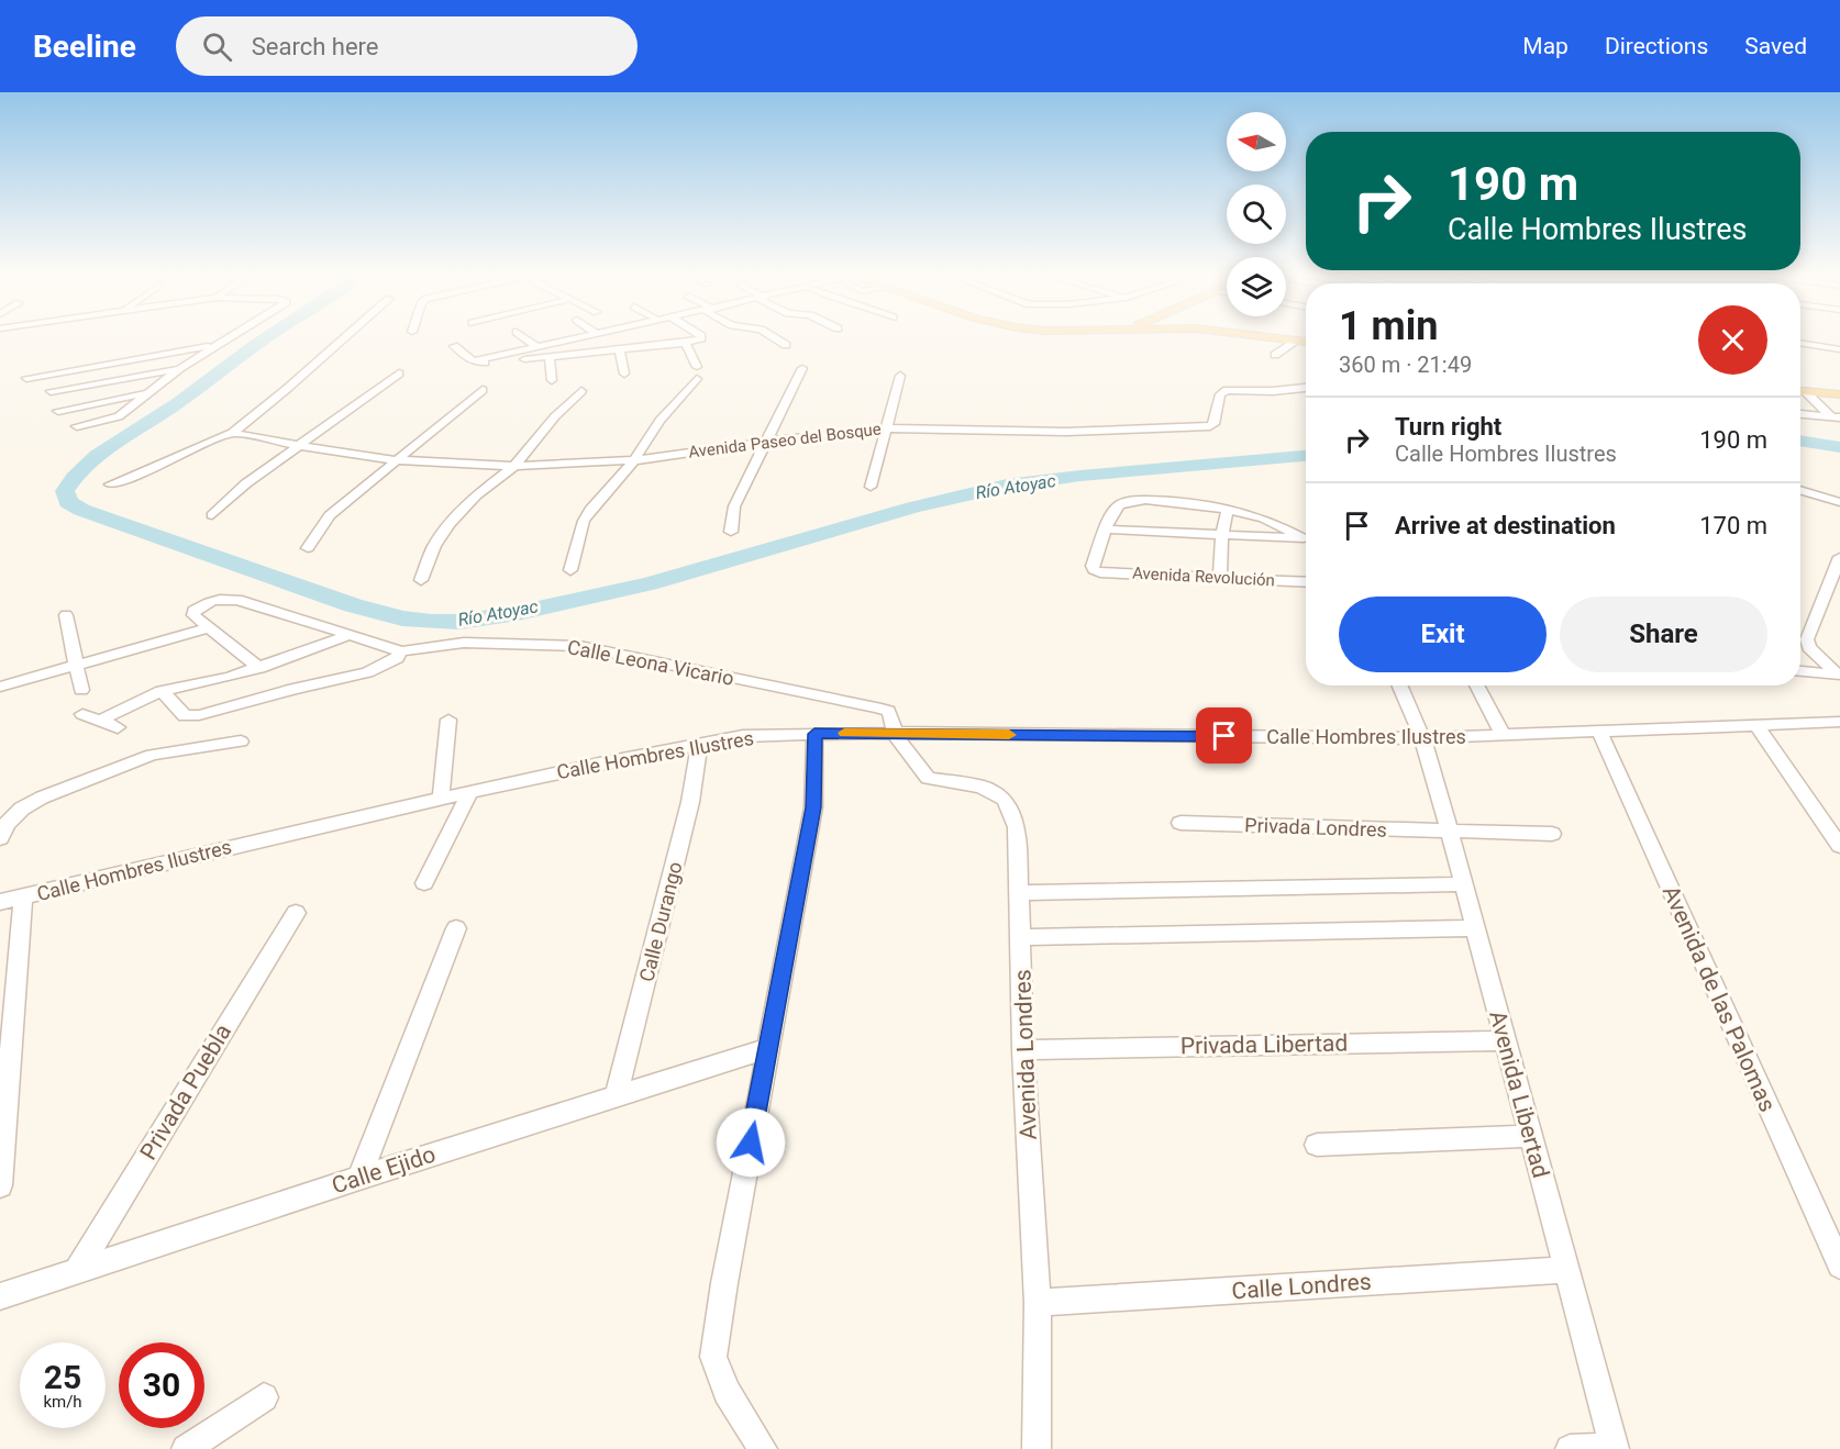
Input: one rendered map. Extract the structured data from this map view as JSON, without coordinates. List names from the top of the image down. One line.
{"streets":{"street":["Avenida Paseo del Bosque","Avenida Revolución","Calle Leona Vicario","Calle Hombres Ilustres","Privada Londres","Calle Durango","Avenida de las Palomas","Privada Libertad","Avenida Londres","Privada Puebla","Avenida Libertad","Calle Ejido","Calle Londres"]},"crossings":[["Calle Leona Vicario","Calle Hombres Ilustres"],["Calle Leona Vicario","Avenida Londres"],["Calle Hombres Ilustres","Calle Durango"],["Calle Hombres Ilustres","Avenida de las Palomas"],["Calle Hombres Ilustres","Avenida Londres"],["Calle Hombres Ilustres","Avenida Libertad"],["Privada Londres","Avenida Libertad"],["Calle Durango","Calle Ejido"],["Privada Libertad","Avenida Londres"],["Privada Libertad","Avenida Libertad"],["Avenida Londres","Calle Londres"],["Privada Puebla","Calle Ejido"],["Avenida Libertad","Calle Londres"]],"water":["Río Atoyac"],"north":"left","page":{"header":"Beeline","search":"Search here","nav":["Map","Directions","Saved"],"turn":["190 m","Calle Hombres Ilustres"],"heading":["1 min","360 m · 21:49"],"list":[{"name":"Turn right","note":"Calle Hombres Ilustres","value":"190 m"},{"name":"Arrive at destination","value":"170 m"}],"buttons":["Exit","Share"],"speed":"25 km/h","limit":"30"}}
